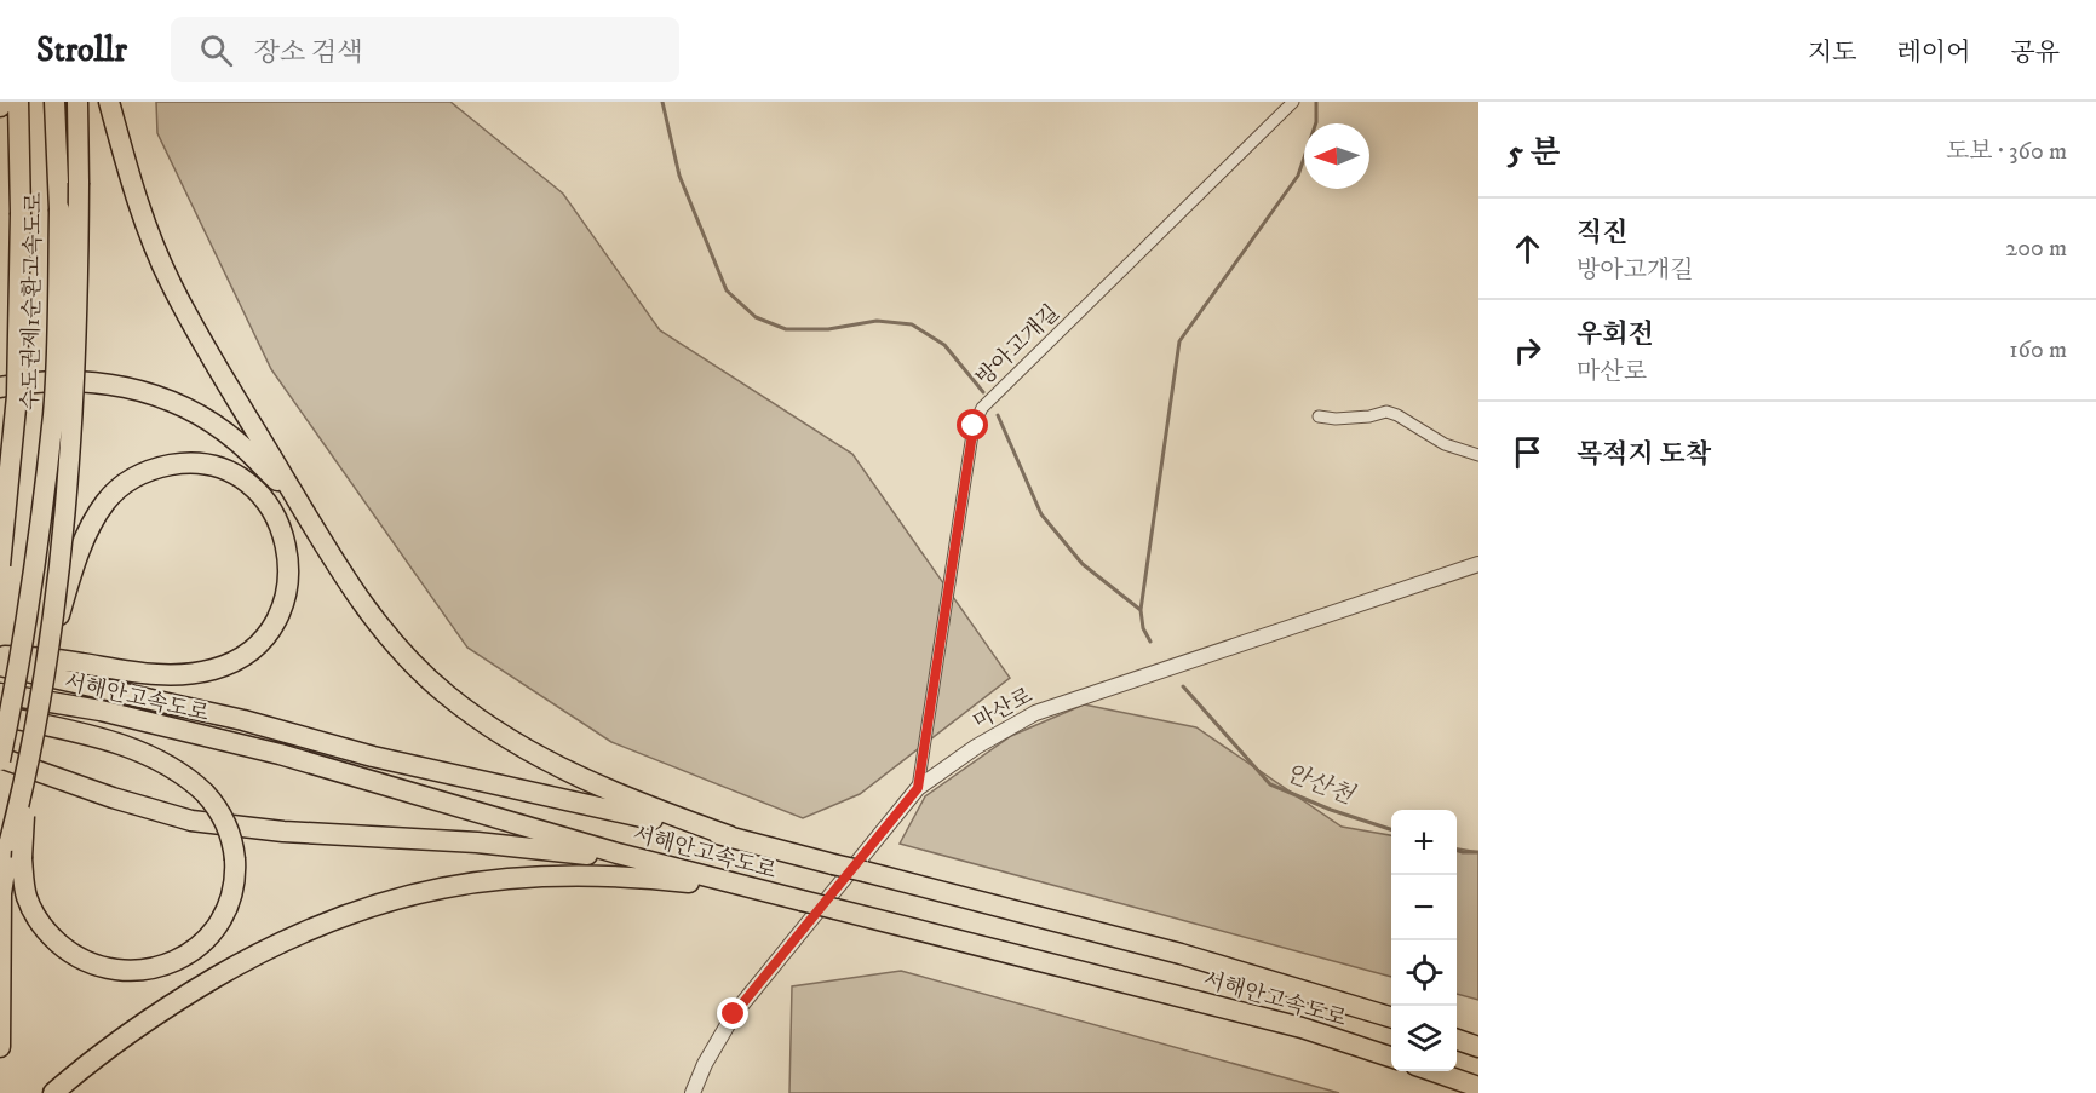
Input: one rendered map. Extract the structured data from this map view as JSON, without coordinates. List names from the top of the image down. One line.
{"streets":{"highway":["수도권제1순환고속도로","서해안고속도로"],"street":["방아고개길","마산로"]},"crossings":[["방아고개길","마산로"]],"water":["안산천"],"north":"left","page":{"header":"Strollr","search":"장소 검색","nav":["지도","레이어","공유"],"heading":["5 분","도보 · 360 m"],"list":[["직진","방아고개길","200 m"],["우회전","마산로","160 m"],"목적지 도착"],"map_buttons":["+","−"]}}
